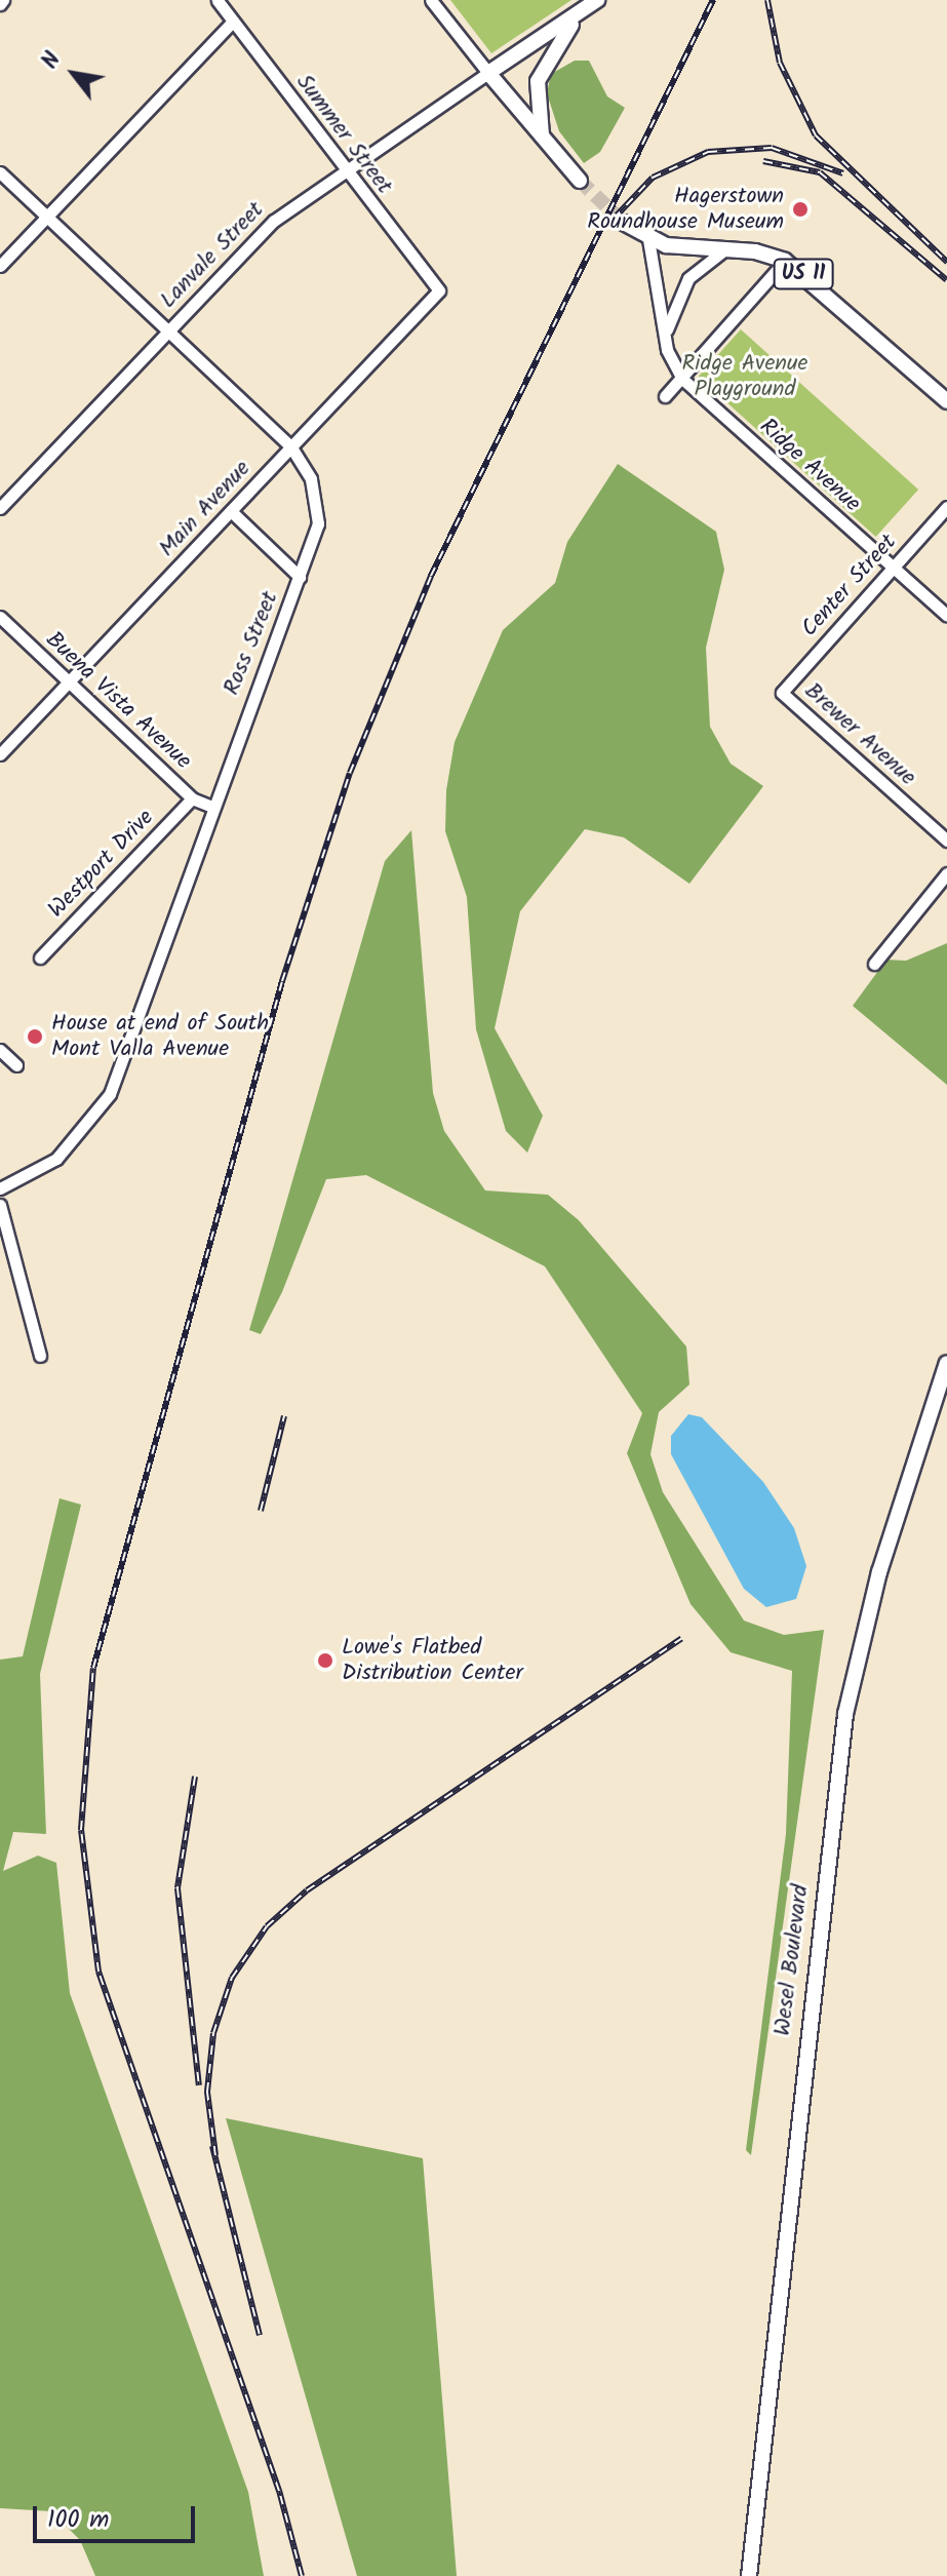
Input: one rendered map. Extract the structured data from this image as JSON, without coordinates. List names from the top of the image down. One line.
{"streets":{"main road":["US 11","Wesel Boulevard"],"street":["Summer Street","Lanvale Street","Ridge Avenue","Main Avenue","Center Street","Ross Street","Buena Vista Avenue","Brewer Avenue","Westport Drive"]},"crossings":[["Summer Street","Lanvale Street"],["Summer Street","Main Avenue"],["Lanvale Street","Ross Street"],["US 11","Ridge Avenue"],["Ridge Avenue","Center Street"],["Main Avenue","Ross Street"],["Main Avenue","Buena Vista Avenue"],["Center Street","Brewer Avenue"],["Ross Street","Buena Vista Avenue"],["Buena Vista Avenue","Westport Drive"]],"parks":["Ridge Avenue Playground"],"places":["Hagerstown Roundhouse Museum","House at end of South Mont Valla Avenue","Lowe's Flatbed Distribution Center"],"scale_bar":"100 m","north":"top left"}
